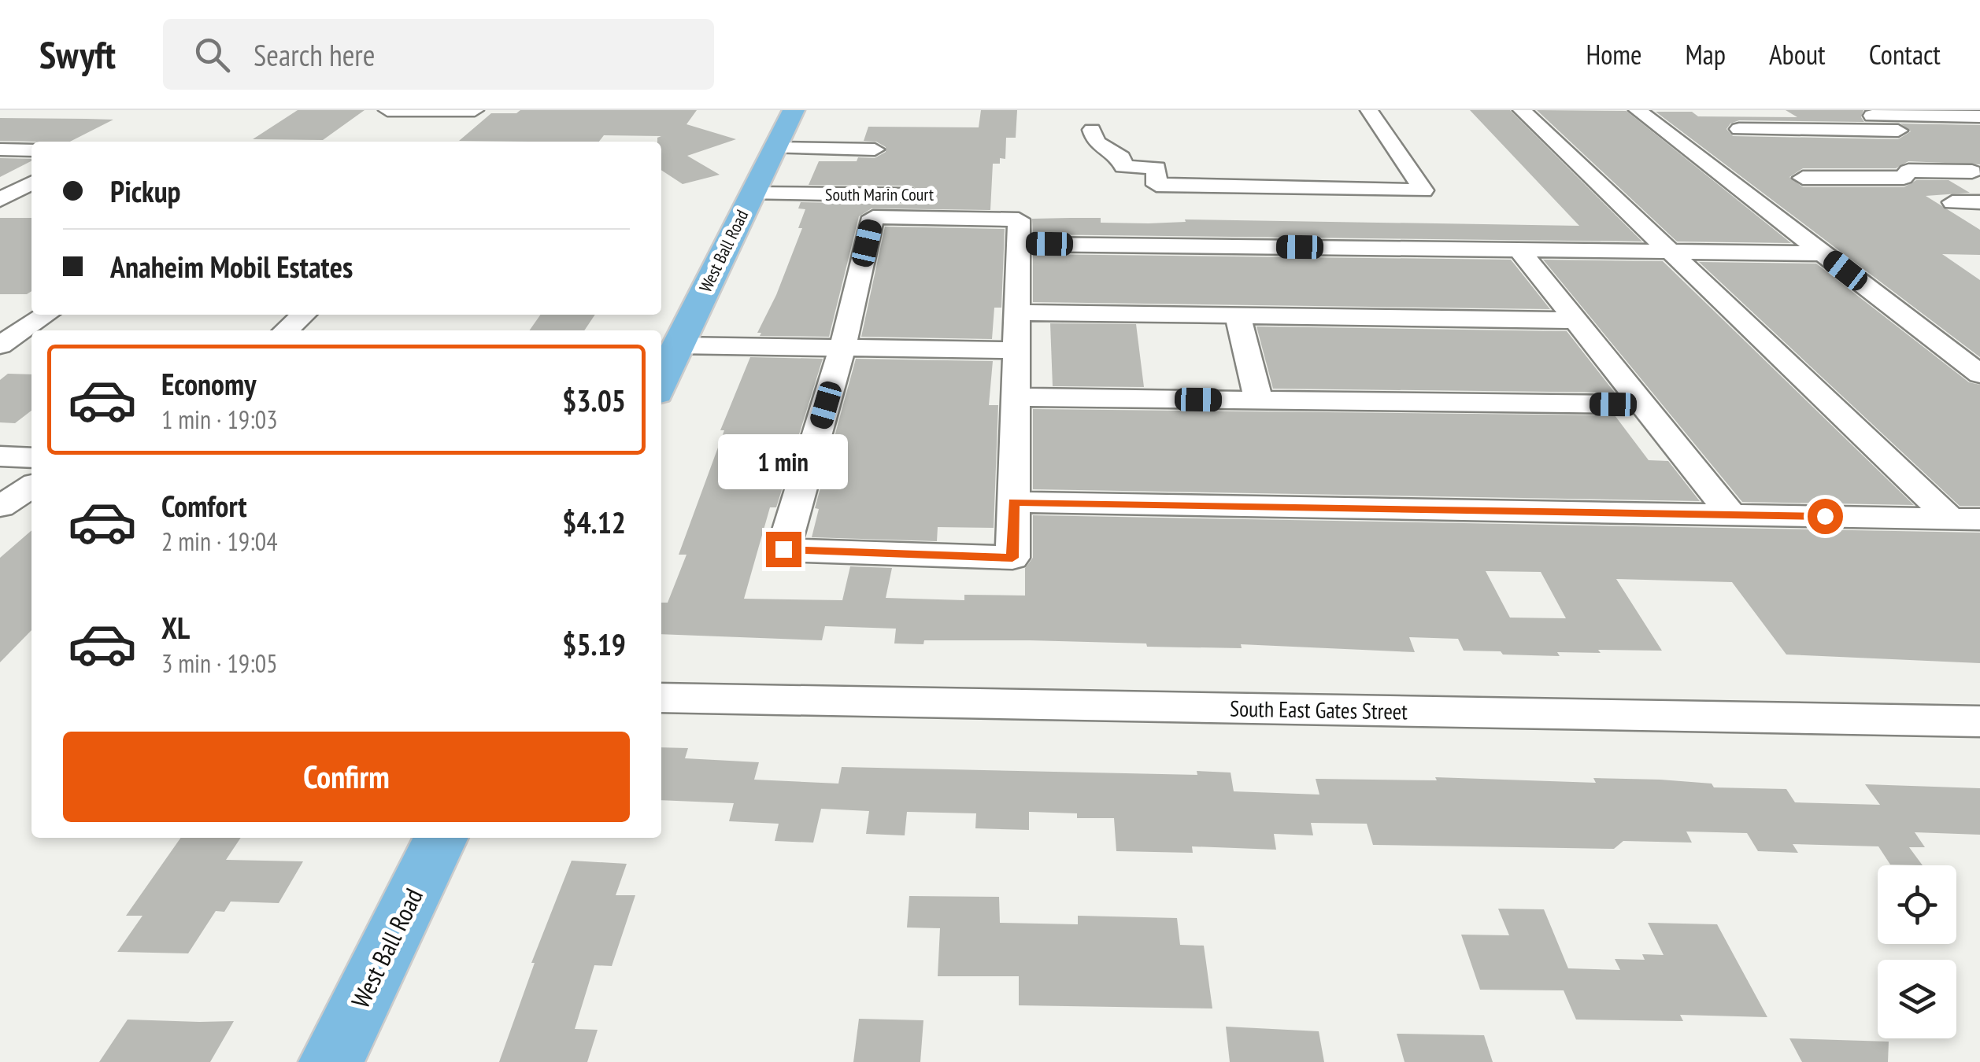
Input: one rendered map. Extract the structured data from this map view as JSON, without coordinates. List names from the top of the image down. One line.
{"streets":{"main road":["West Ball Road"],"street":["South Marin Court","South East Gates Street"]},"crossings":[["South Marin Court","West Ball Road"]],"page":{"header":"Swyft","search":"Search here","nav":["Home","Map","About","Contact"],"banner":["Pickup","Anaheim Mobil Estates"],"list":[{"name":"Economy","note":"1 min · 19:03","value":"$3.05"},{"name":"Comfort","note":"2 min · 19:04","value":"$4.12"},{"name":"XL","note":"3 min · 19:05","value":"$5.19"}],"bubble":"1 min","buttons":"Confirm"}}
